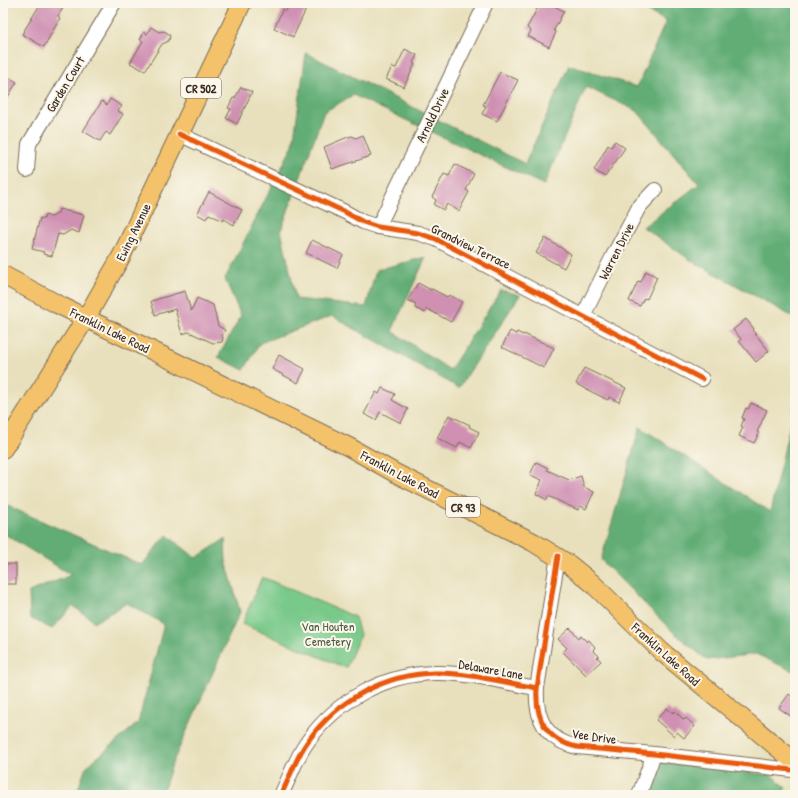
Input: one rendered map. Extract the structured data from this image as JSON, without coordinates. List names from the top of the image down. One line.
{"streets":{"main road":["CR 502","Ewing Avenue","Franklin Lake Road","CR 93"],"street":["Garden Court","Arnold Drive","Grandview Terrace","Warren Drive","Delaware Lane","Vee Drive"]},"crossings":[["Arnold Drive","Grandview Terrace"],["Ewing Avenue","Grandview Terrace"],["Ewing Avenue","Franklin Lake Road"],["Grandview Terrace","Warren Drive"],["Franklin Lake Road","Vee Drive"],["Delaware Lane","Vee Drive"]],"parks":["Van Houten Cemetery"]}
